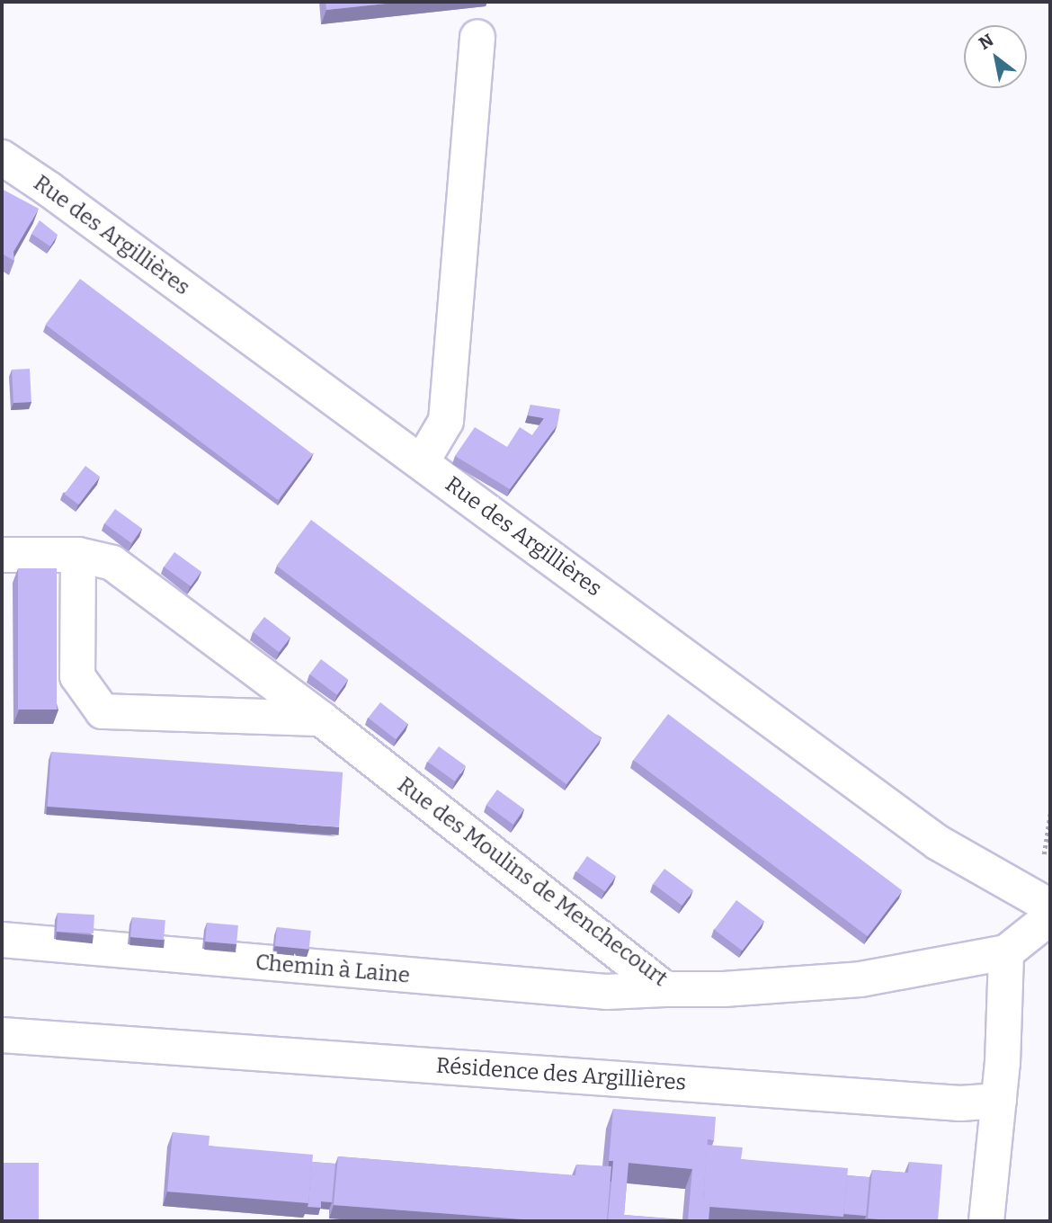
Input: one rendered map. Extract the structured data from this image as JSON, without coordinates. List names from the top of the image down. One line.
{"streets":{"street":["Rue des Argillières","Rue des Moulins de Menchecourt","Chemin à Laine","Résidence des Argillières"]},"crossings":[["Rue des Moulins de Menchecourt","Chemin à Laine"]],"north":"top left"}
